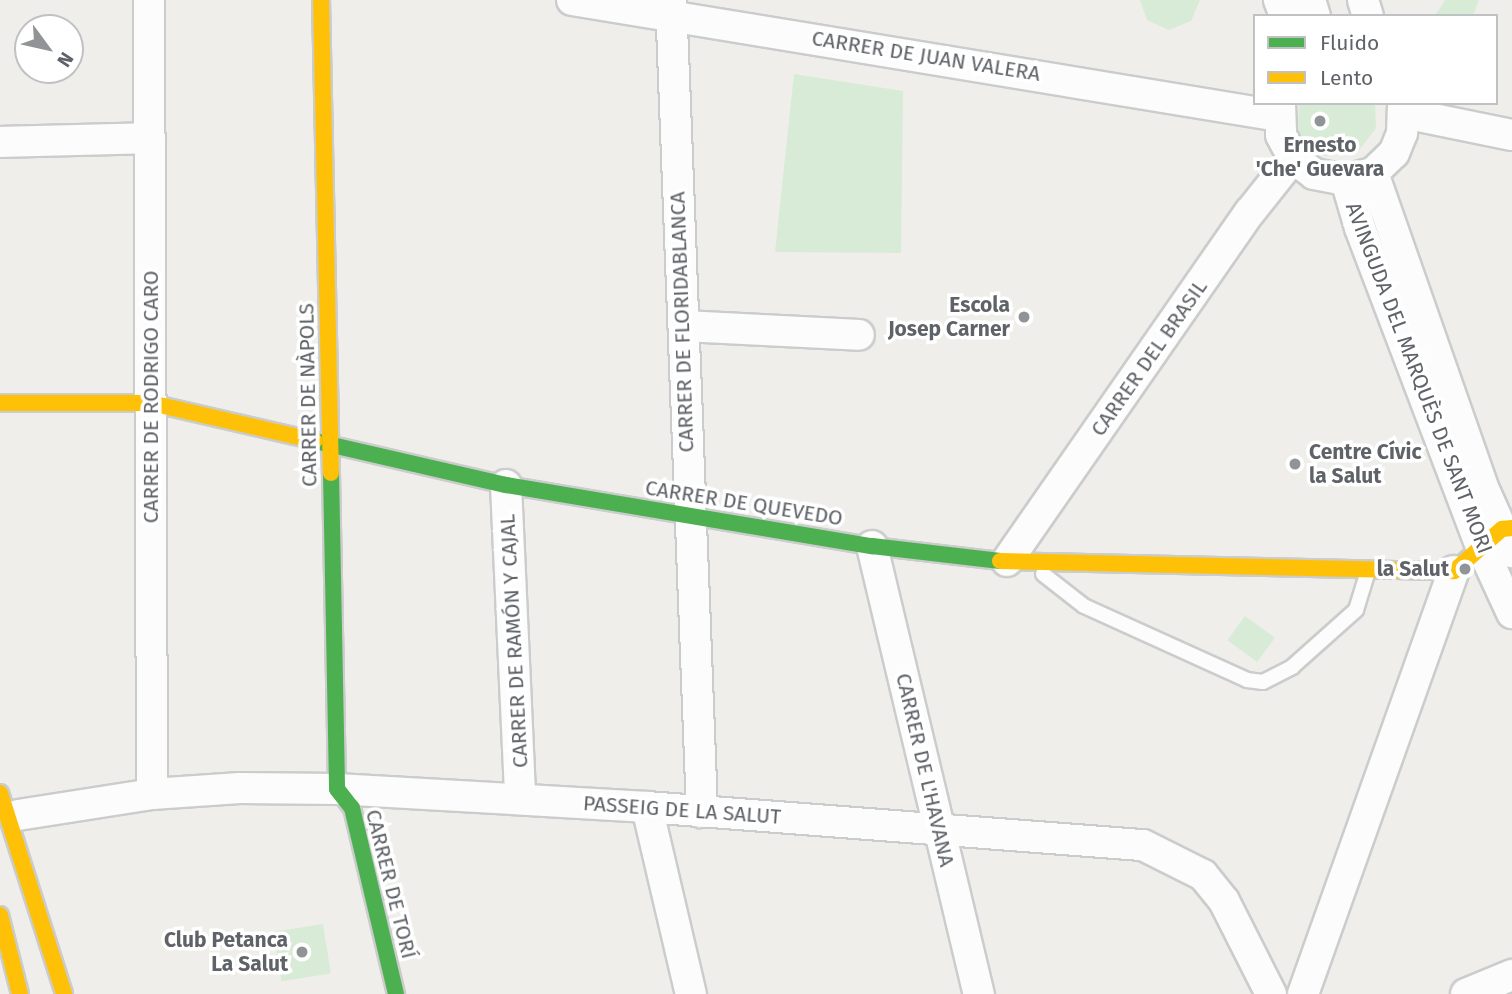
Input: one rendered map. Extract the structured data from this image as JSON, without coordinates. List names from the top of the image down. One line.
{"streets":{"main road":["CARRER DE NÀPOLS","CARRER DE QUEVEDO","CARRER DE TORÍ"],"street":["CARRER DE JUAN VALERA","CARRER DE FLORIDABLANCA","CARRER DEL BRASIL","AVINGUDA DEL MARQUÈS DE SANT MORI","CARRER DE RODRIGO CARO","CARRER DE RAMÓN Y CAJAL","CARRER DE L'HAVANA","PASSEIG DE LA SALUT"]},"crossings":[["CARRER DE JUAN VALERA","CARRER DE FLORIDABLANCA"],["CARRER DE FLORIDABLANCA","CARRER DE QUEVEDO"],["CARRER DE FLORIDABLANCA","PASSEIG DE LA SALUT"],["CARRER DEL BRASIL","CARRER DE QUEVEDO"],["CARRER DE NÀPOLS","CARRER DE QUEVEDO"],["CARRER DE NÀPOLS","PASSEIG DE LA SALUT"],["CARRER DE NÀPOLS","CARRER DE TORÍ"],["CARRER DE RODRIGO CARO","CARRER DE QUEVEDO"],["CARRER DE RODRIGO CARO","PASSEIG DE LA SALUT"],["CARRER DE QUEVEDO","CARRER DE RAMÓN Y CAJAL"],["CARRER DE QUEVEDO","CARRER DE L'HAVANA"],["CARRER DE RAMÓN Y CAJAL","PASSEIG DE LA SALUT"],["CARRER DE L'HAVANA","PASSEIG DE LA SALUT"],["PASSEIG DE LA SALUT","CARRER DE TORÍ"]],"places":["Ernesto 'Che' Guevara","Escola Josep Carner","Centre Cívic la Salut","la Salut","Club Petanca La Salut"],"legend":["Fluido","Lento"],"north":"bottom right"}
